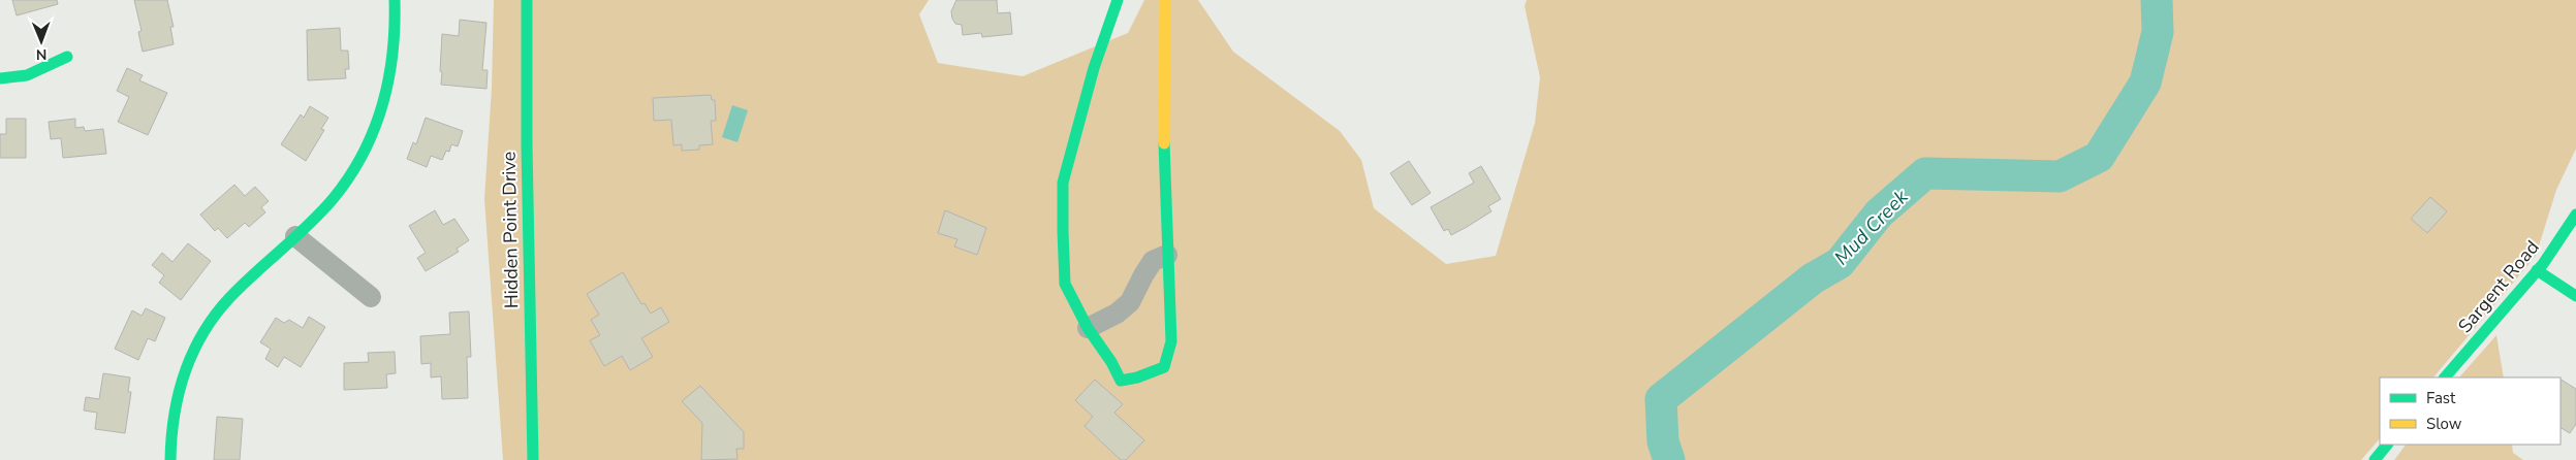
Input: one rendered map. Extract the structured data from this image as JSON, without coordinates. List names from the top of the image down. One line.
{"streets":{"street":["Hidden Point Drive","Sargent Road"]},"water":["Mud Creek"],"legend":["Fast","Slow"],"north":"bottom"}
